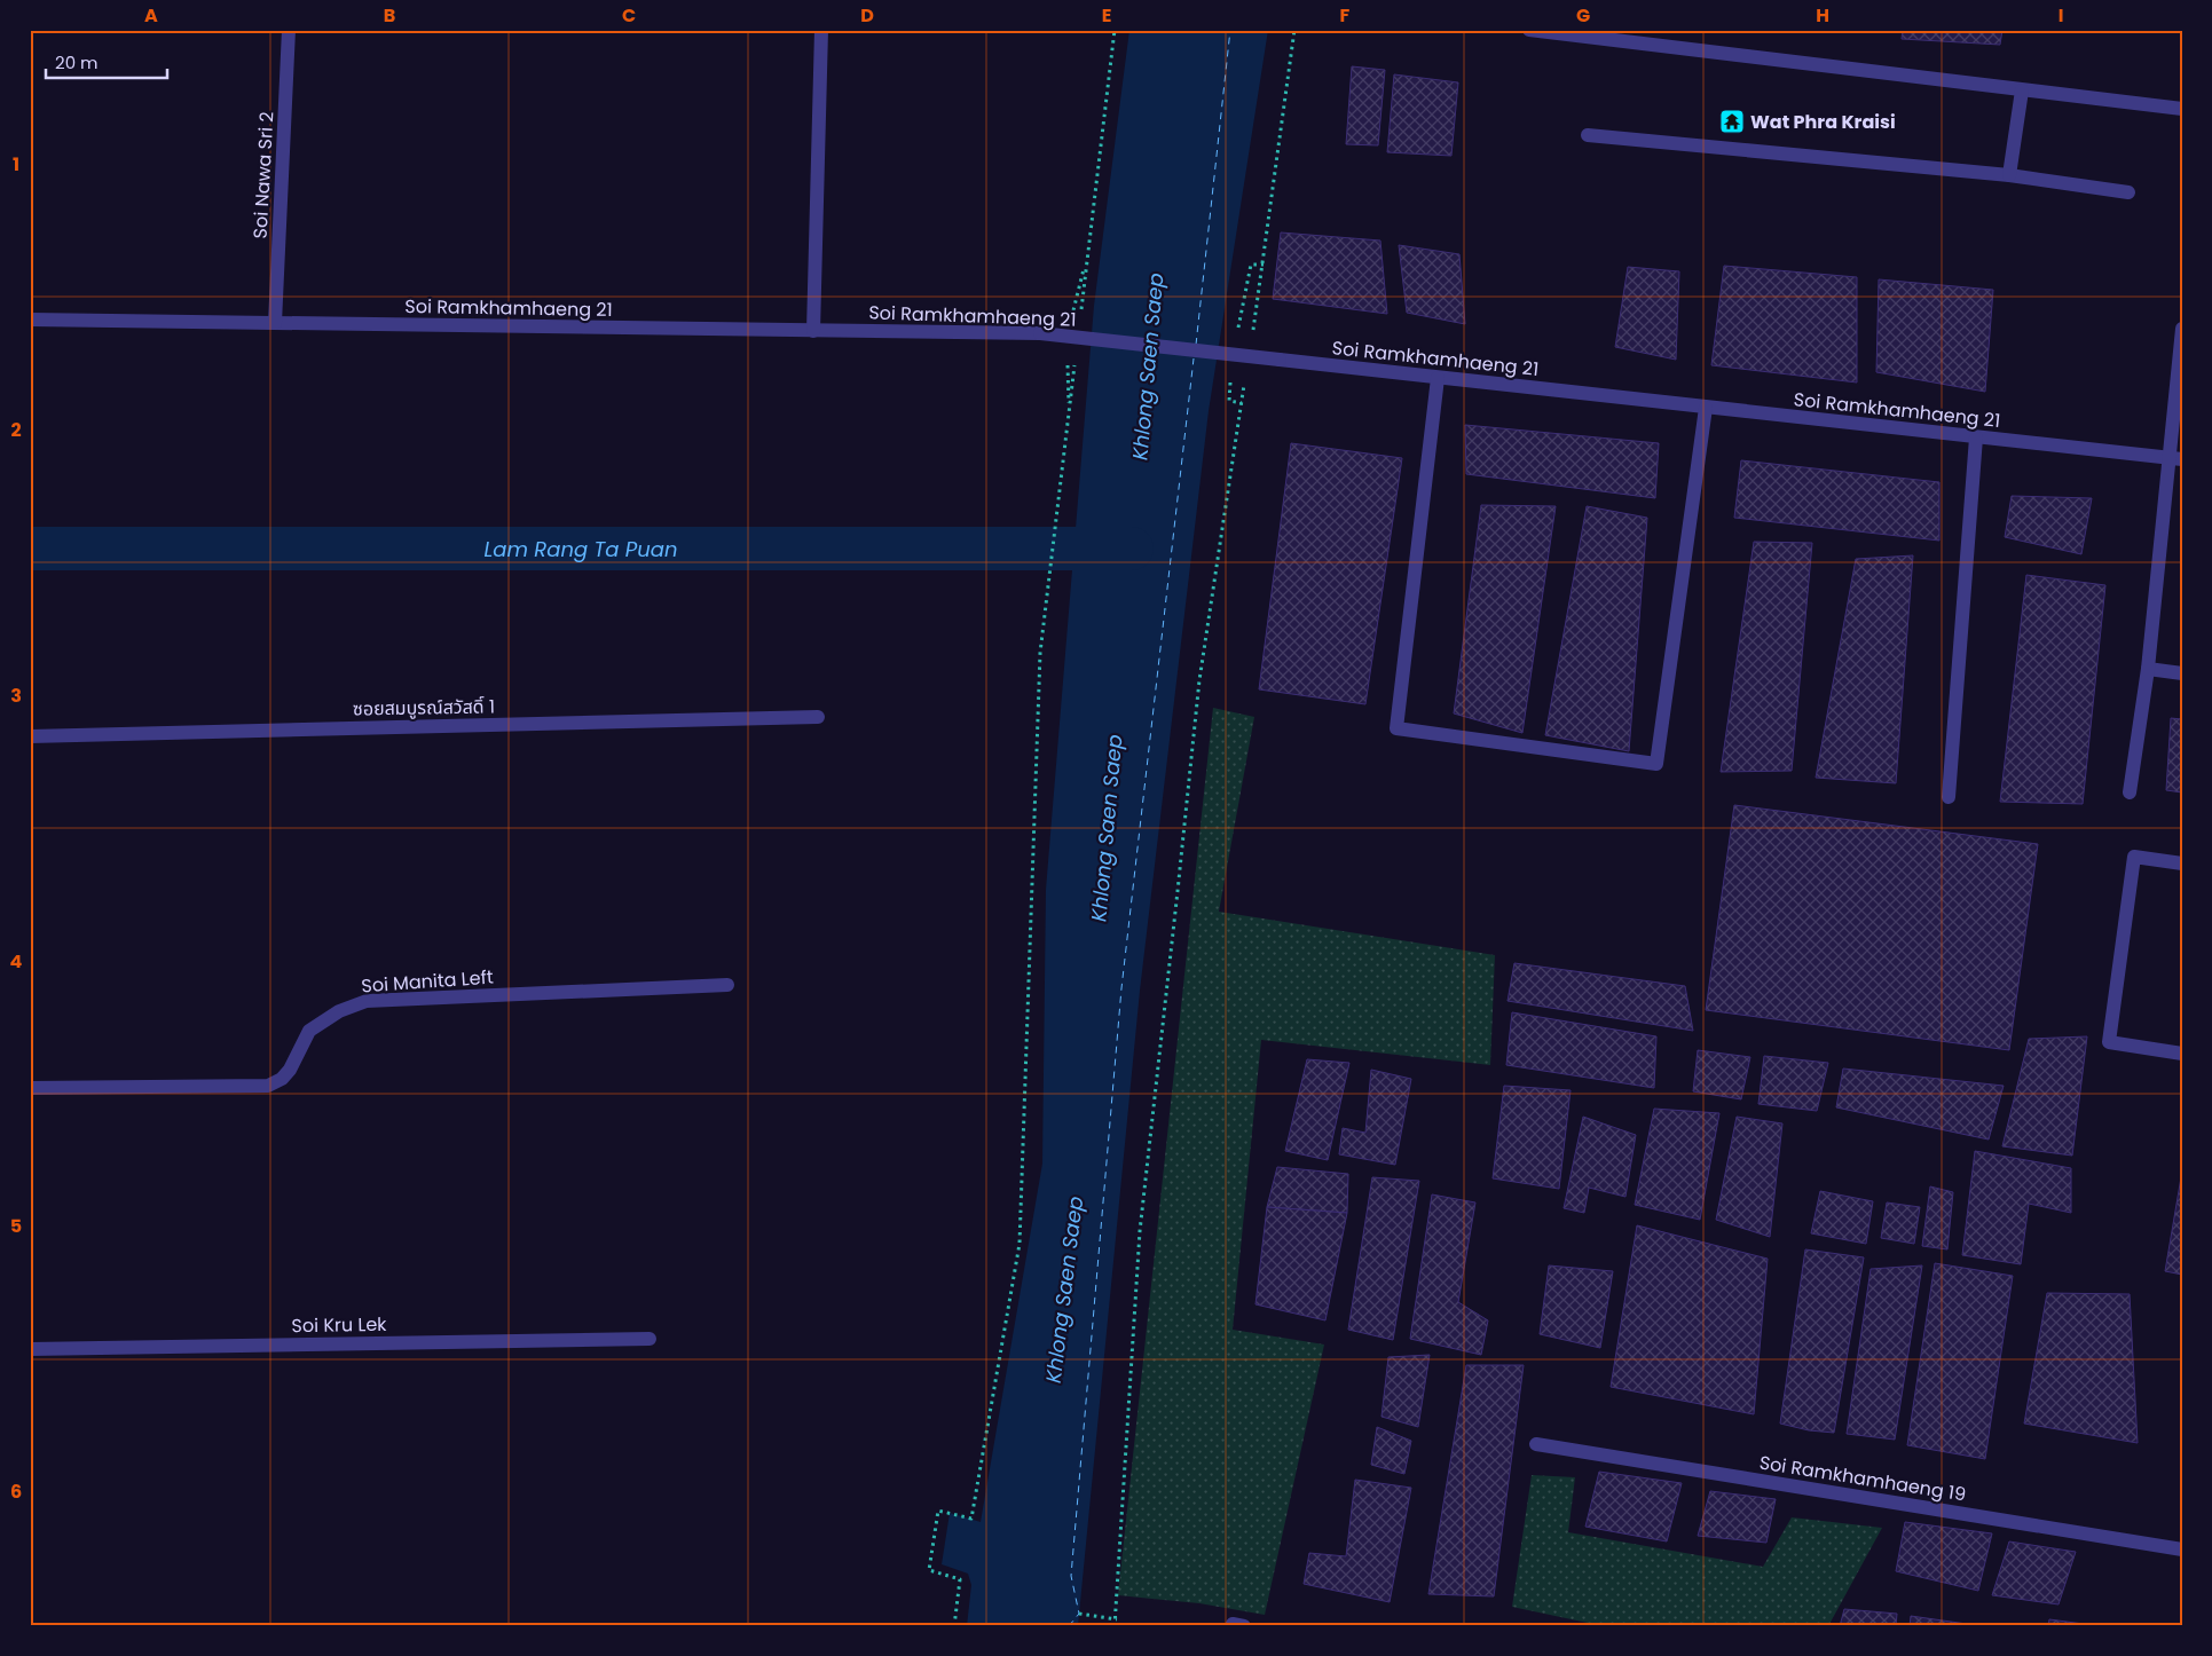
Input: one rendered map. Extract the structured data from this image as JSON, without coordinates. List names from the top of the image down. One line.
{"streets":{"street":["Soi Nawa Sri 2","Soi Ramkhamhaeng 21","ซอยสมบูรณ์สวัสดิ์ 1","Soi Manita Left","Soi Kru Lek","Soi Ramkhamhaeng 19"]},"crossings":[["Soi Nawa Sri 2","Soi Ramkhamhaeng 21"]],"water":["Khlong Saen Saep","Lam Rang Ta Puan"],"places":{"temple":["Wat Phra Kraisi"]},"scale_bar":"20 m","grid":{"columns":["A","B","C","D","E","F","G","H","I"],"rows":["1","2","3","4","5","6"]}}
